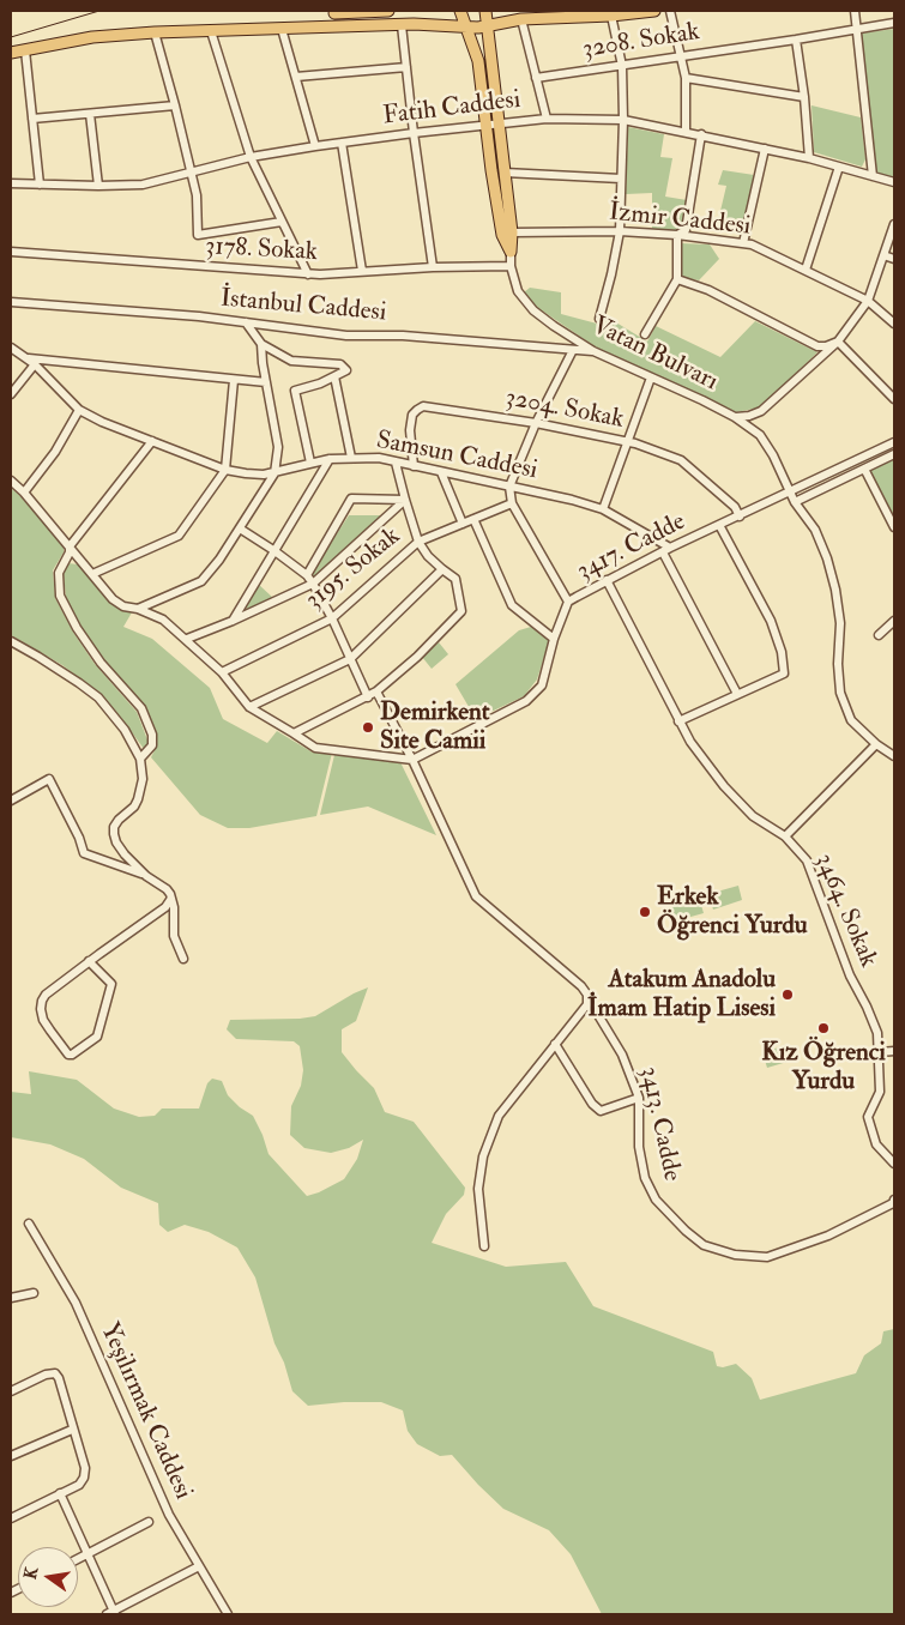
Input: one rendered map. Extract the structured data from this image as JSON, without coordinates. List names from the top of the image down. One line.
{"streets":{"main road":["Vatan Bulvarı"],"street":["3208. Sokak","Fatih Caddesi","İzmir Caddesi","3178. Sokak","İstanbul Caddesi","3204. Sokak","Samsun Caddesi","3417. Cadde","3195. Sokak","3464. Sokak","3413. Cadde","Yeşilırmak Caddesi"]},"crossings":[["Fatih Caddesi","Vatan Bulvarı"],["İzmir Caddesi","Vatan Bulvarı"],["3178. Sokak","Vatan Bulvarı"],["İstanbul Caddesi","Vatan Bulvarı"],["Vatan Bulvarı","3417. Cadde"],["3204. Sokak","Samsun Caddesi"],["3204. Sokak","3417. Cadde"],["Samsun Caddesi","3417. Cadde"],["3417. Cadde","3464. Sokak"],["3417. Cadde","3413. Cadde"]],"places":["Demirkent Site Camii","Erkek Öğrenci Yurdu","Atakum Anadolu İmam Hatip Lisesi","Kız Öğrenci Yurdu"],"north":"left"}
